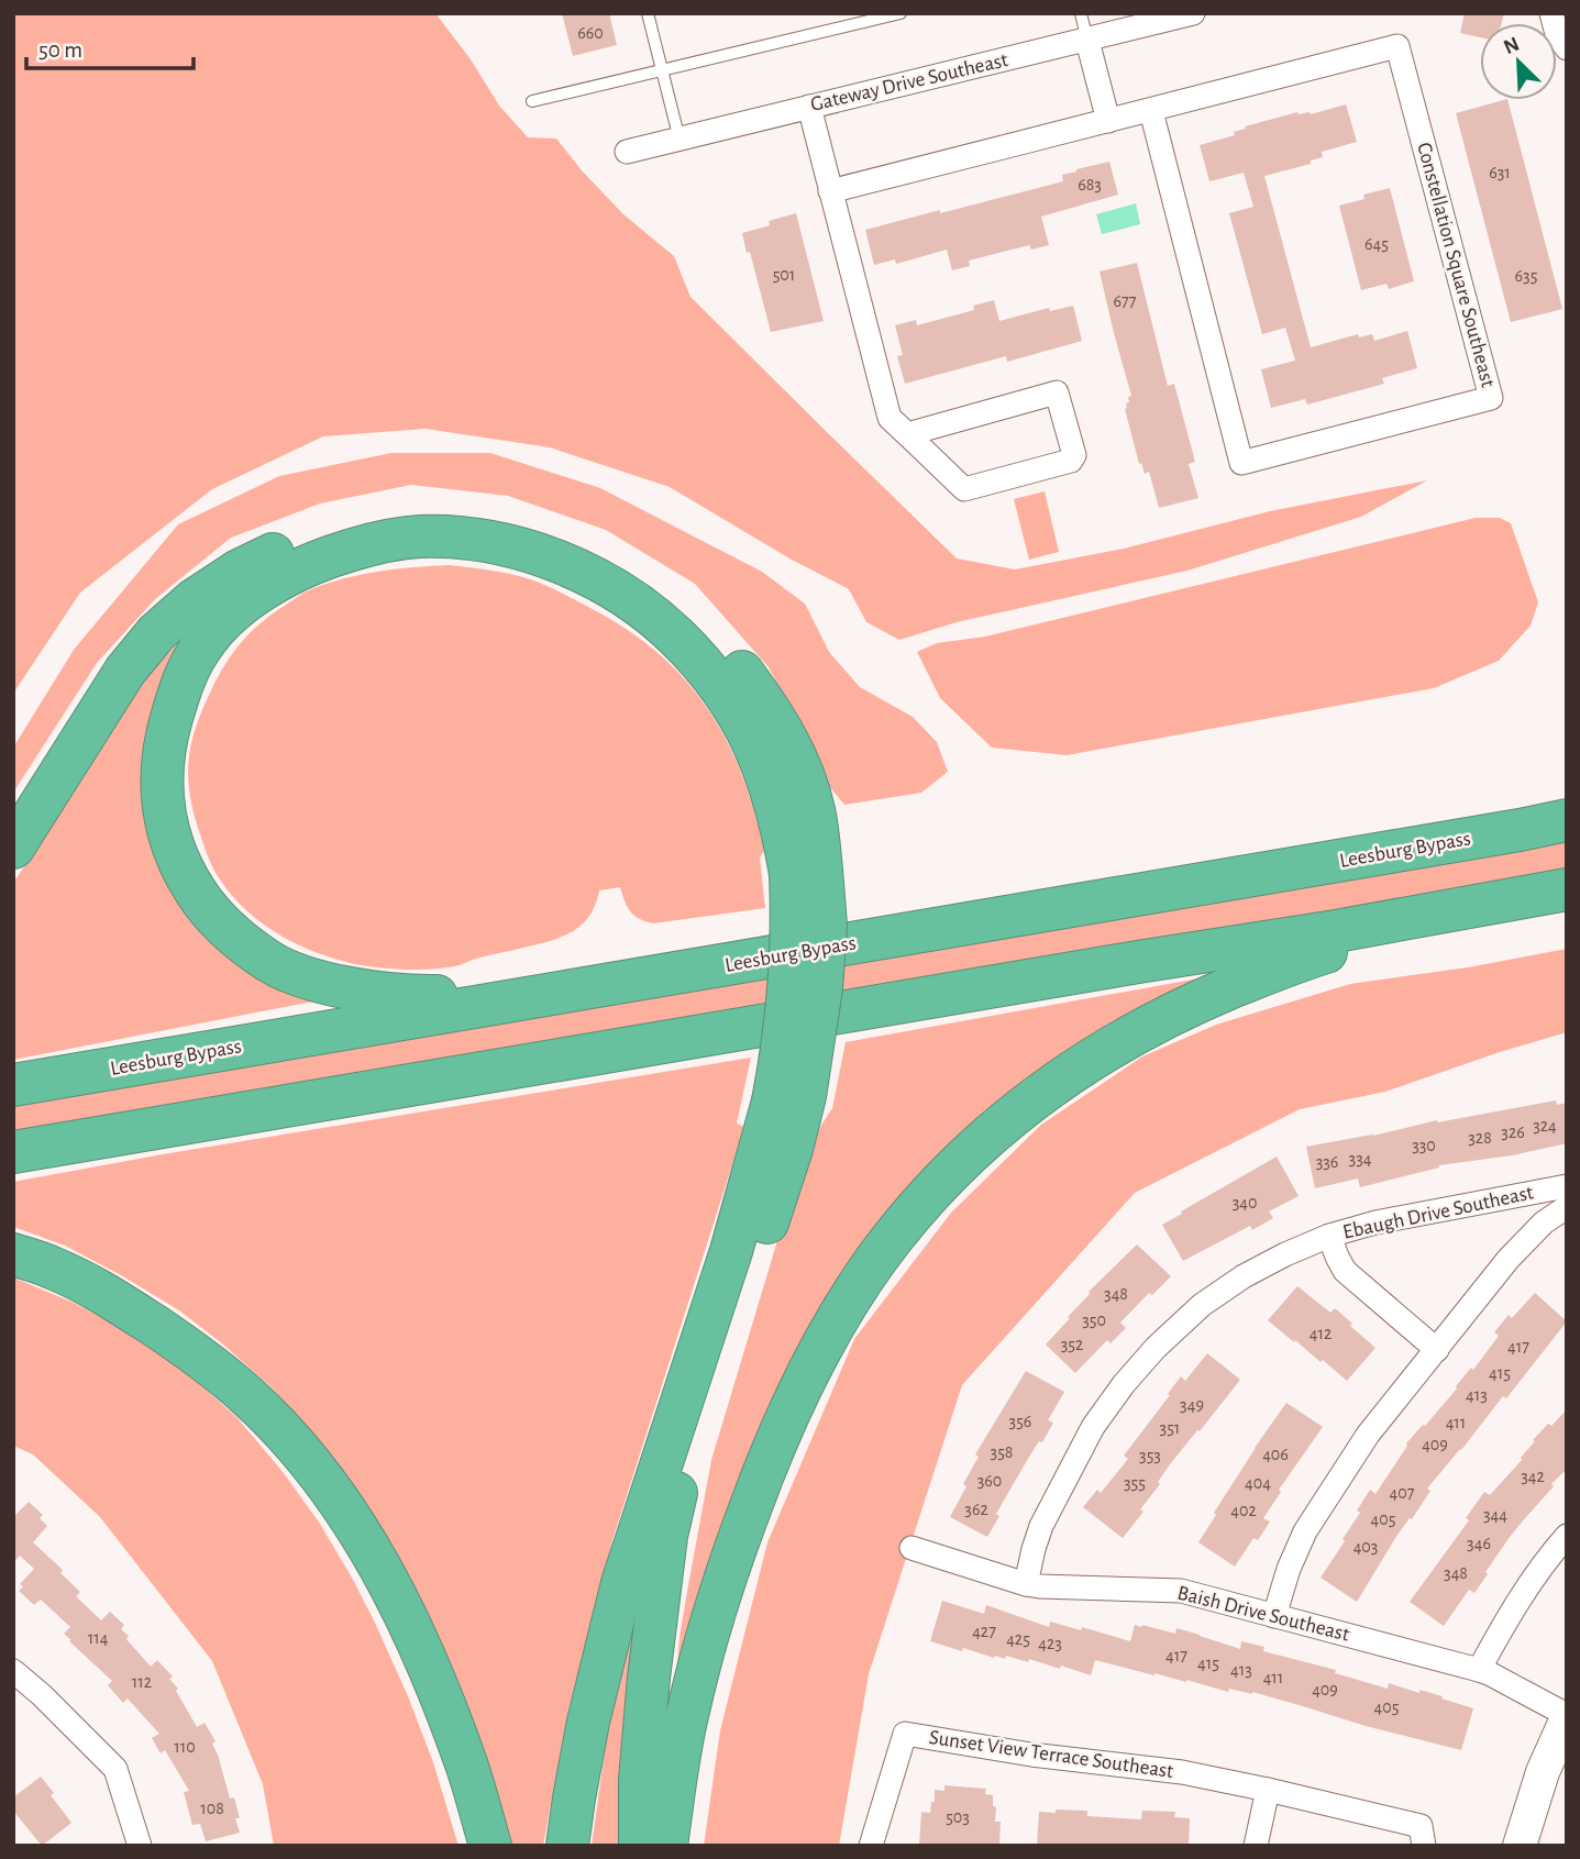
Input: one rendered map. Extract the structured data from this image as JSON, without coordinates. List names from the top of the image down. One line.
{"streets":{"highway":["Leesburg Bypass"],"street":["Gateway Drive Southeast","Constellation Square Southeast","Ebaugh Drive Southeast","Baish Drive Southeast","Sunset View Terrace Southeast"]},"crossings":[["Ebaugh Drive Southeast","Baish Drive Southeast"]],"house_numbers":["660","631","683","645","501","635","677","324","326","328","330","334","336","340","348","350","412","352","417","415","413","349","356","411","351","409","358","406","353","342","360","355","404","407","362","402","344","405","346","403","348","427","114","425","423","417","415","413","411","112","409","405","110","108","503"],"scale_bar":"50 m","north":"top left"}
